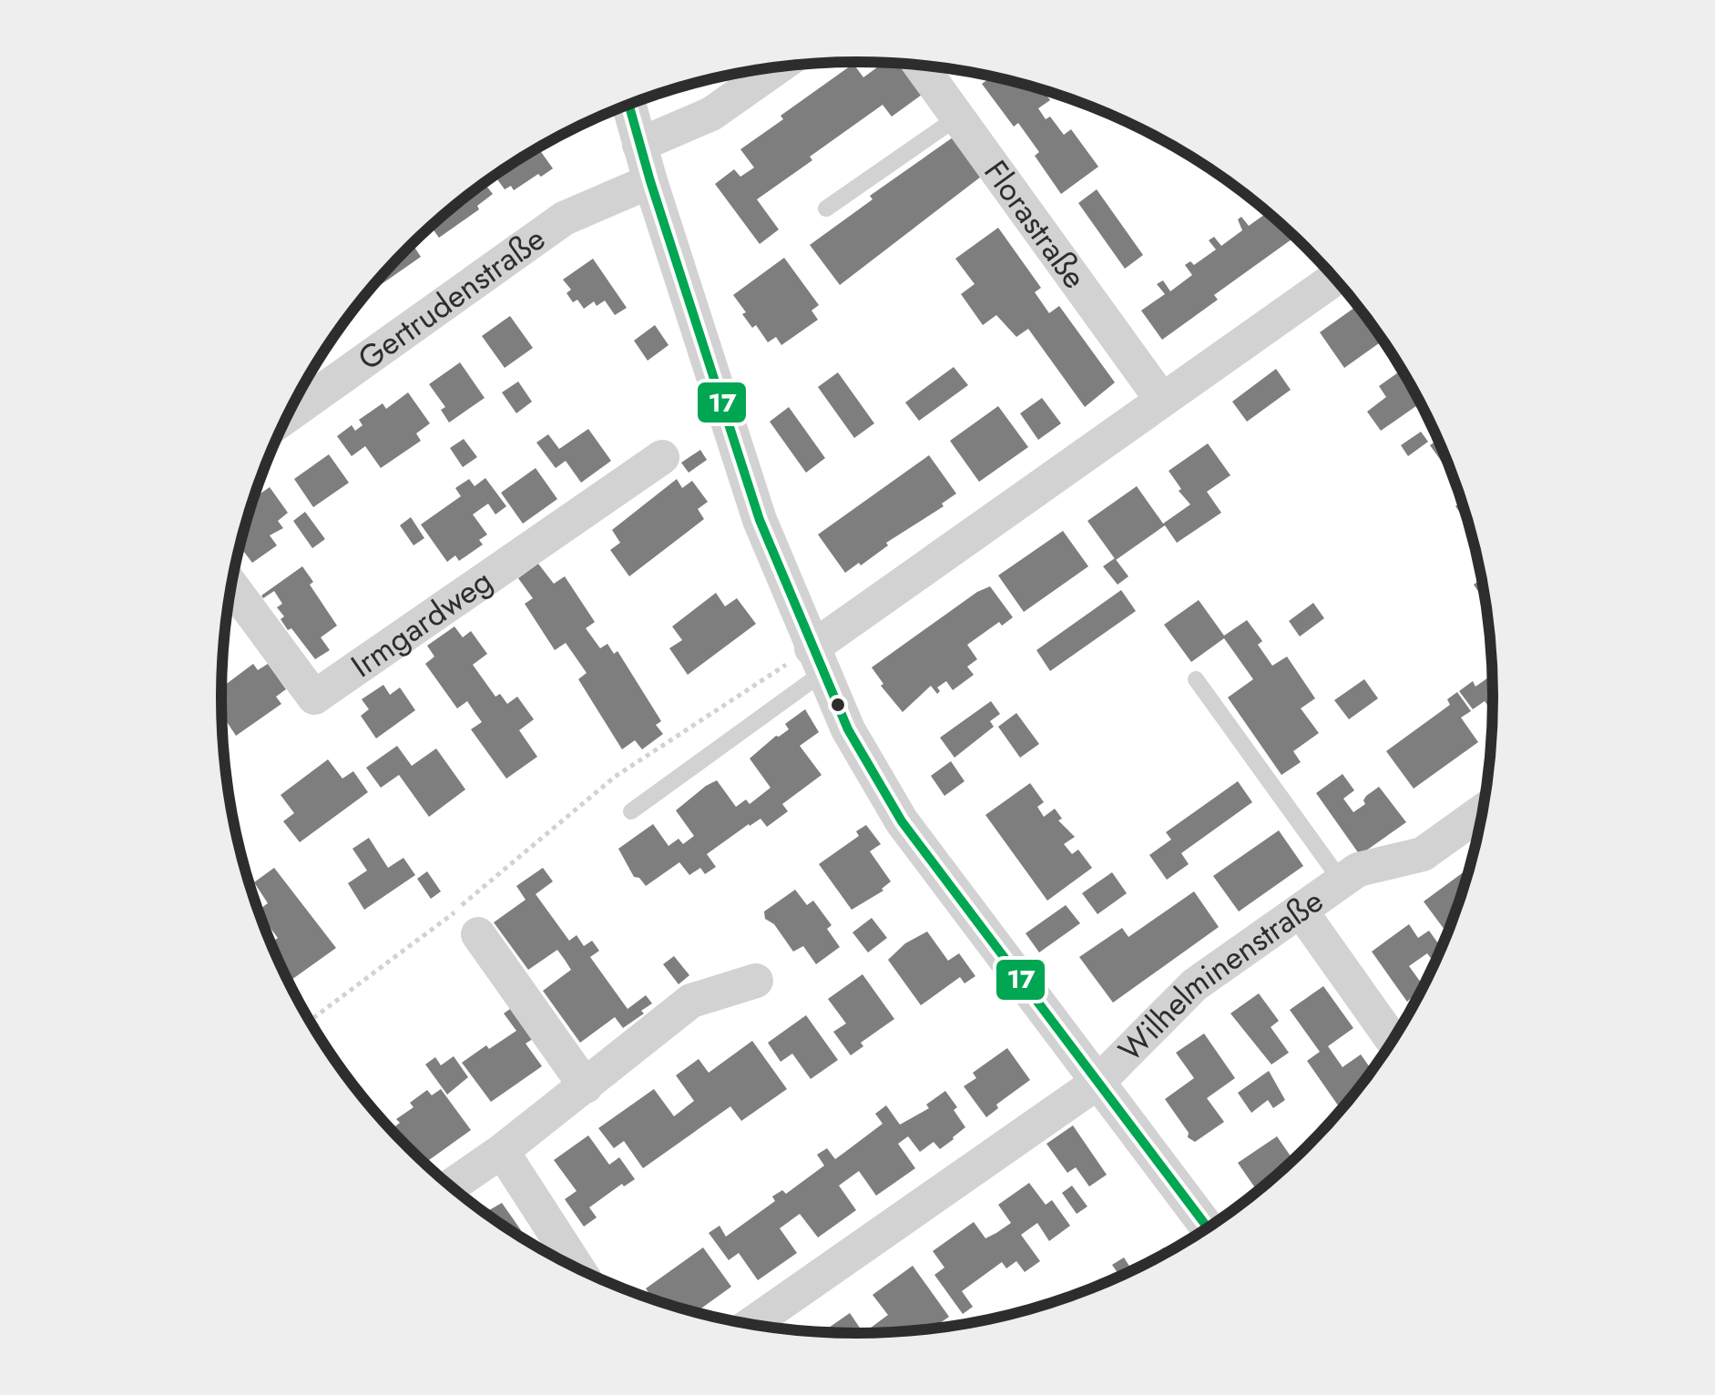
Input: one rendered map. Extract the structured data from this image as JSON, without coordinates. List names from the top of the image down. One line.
{"streets":{"street":["Florastraße","Gertrudenstraße","Irmgardweg","Wilhelminenstraße"]},"lines":["transit line 17"]}
